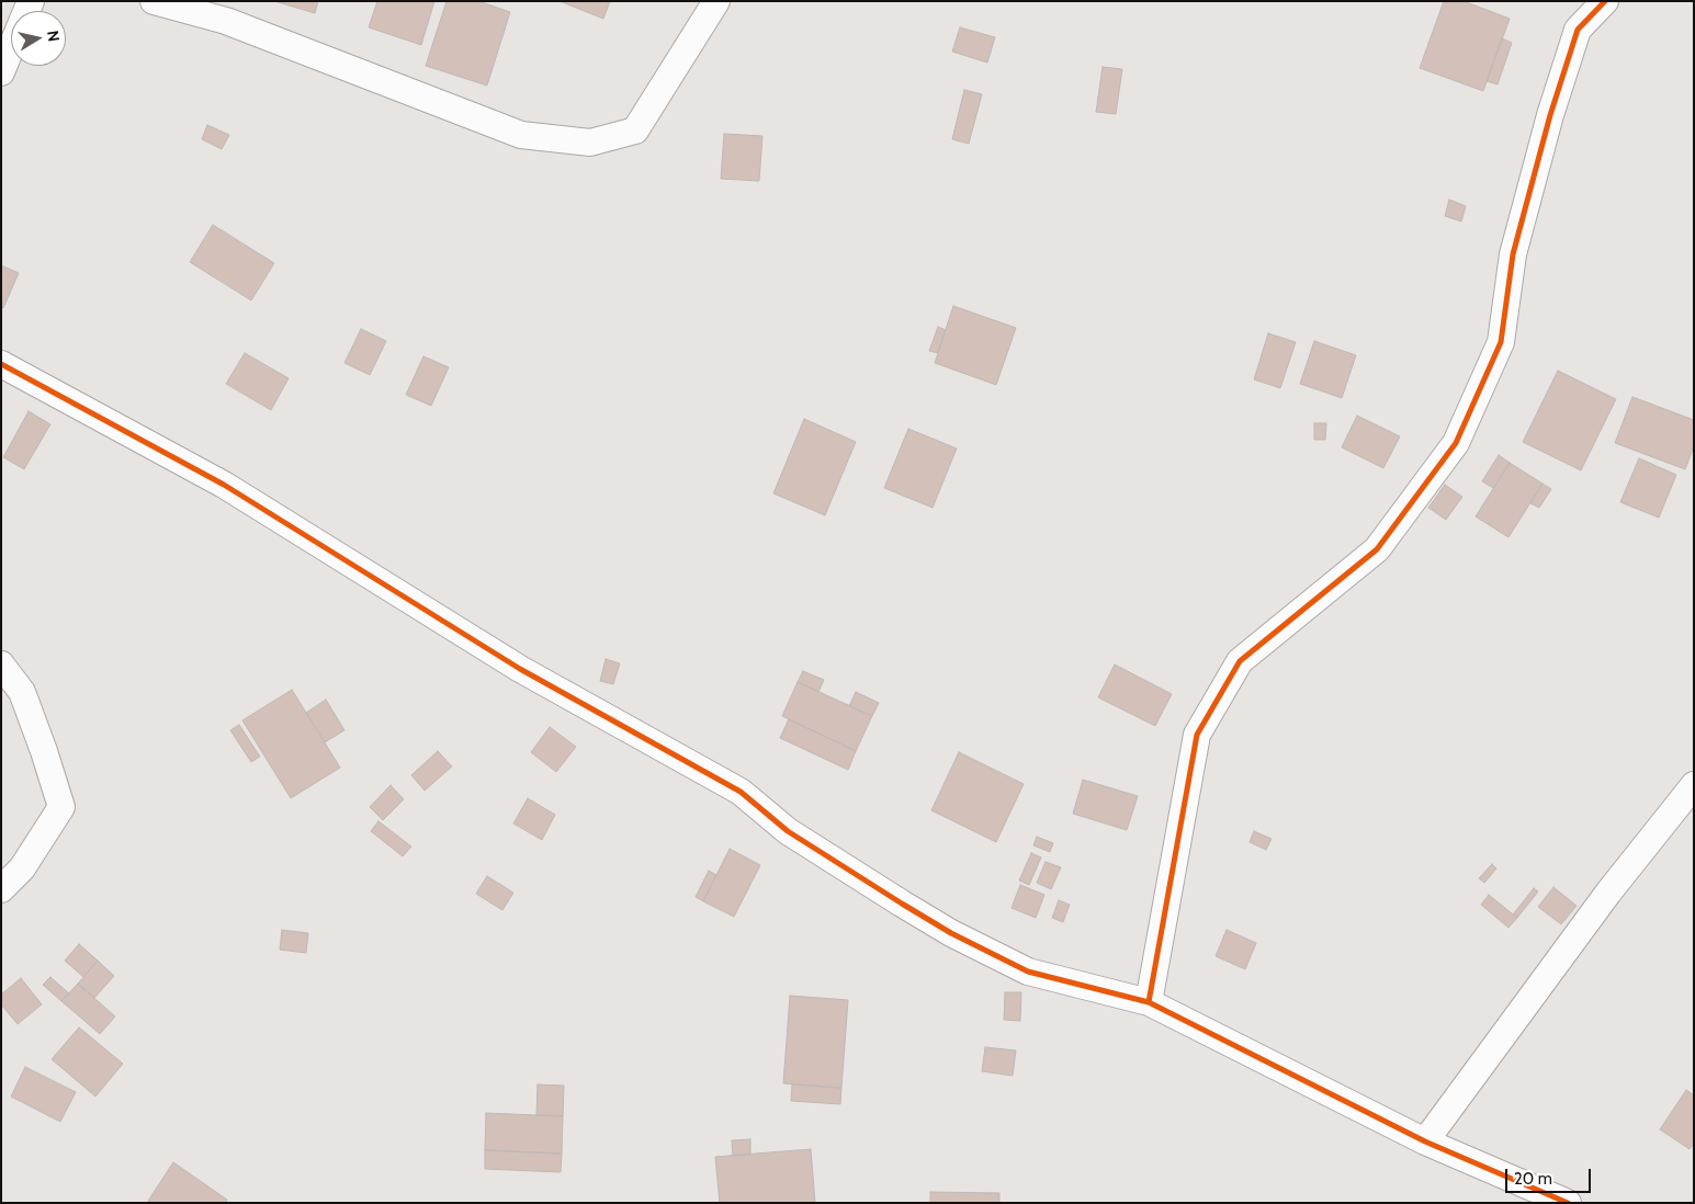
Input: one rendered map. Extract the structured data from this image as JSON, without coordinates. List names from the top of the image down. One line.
{"scale_bar":"20 m","north":"right"}
